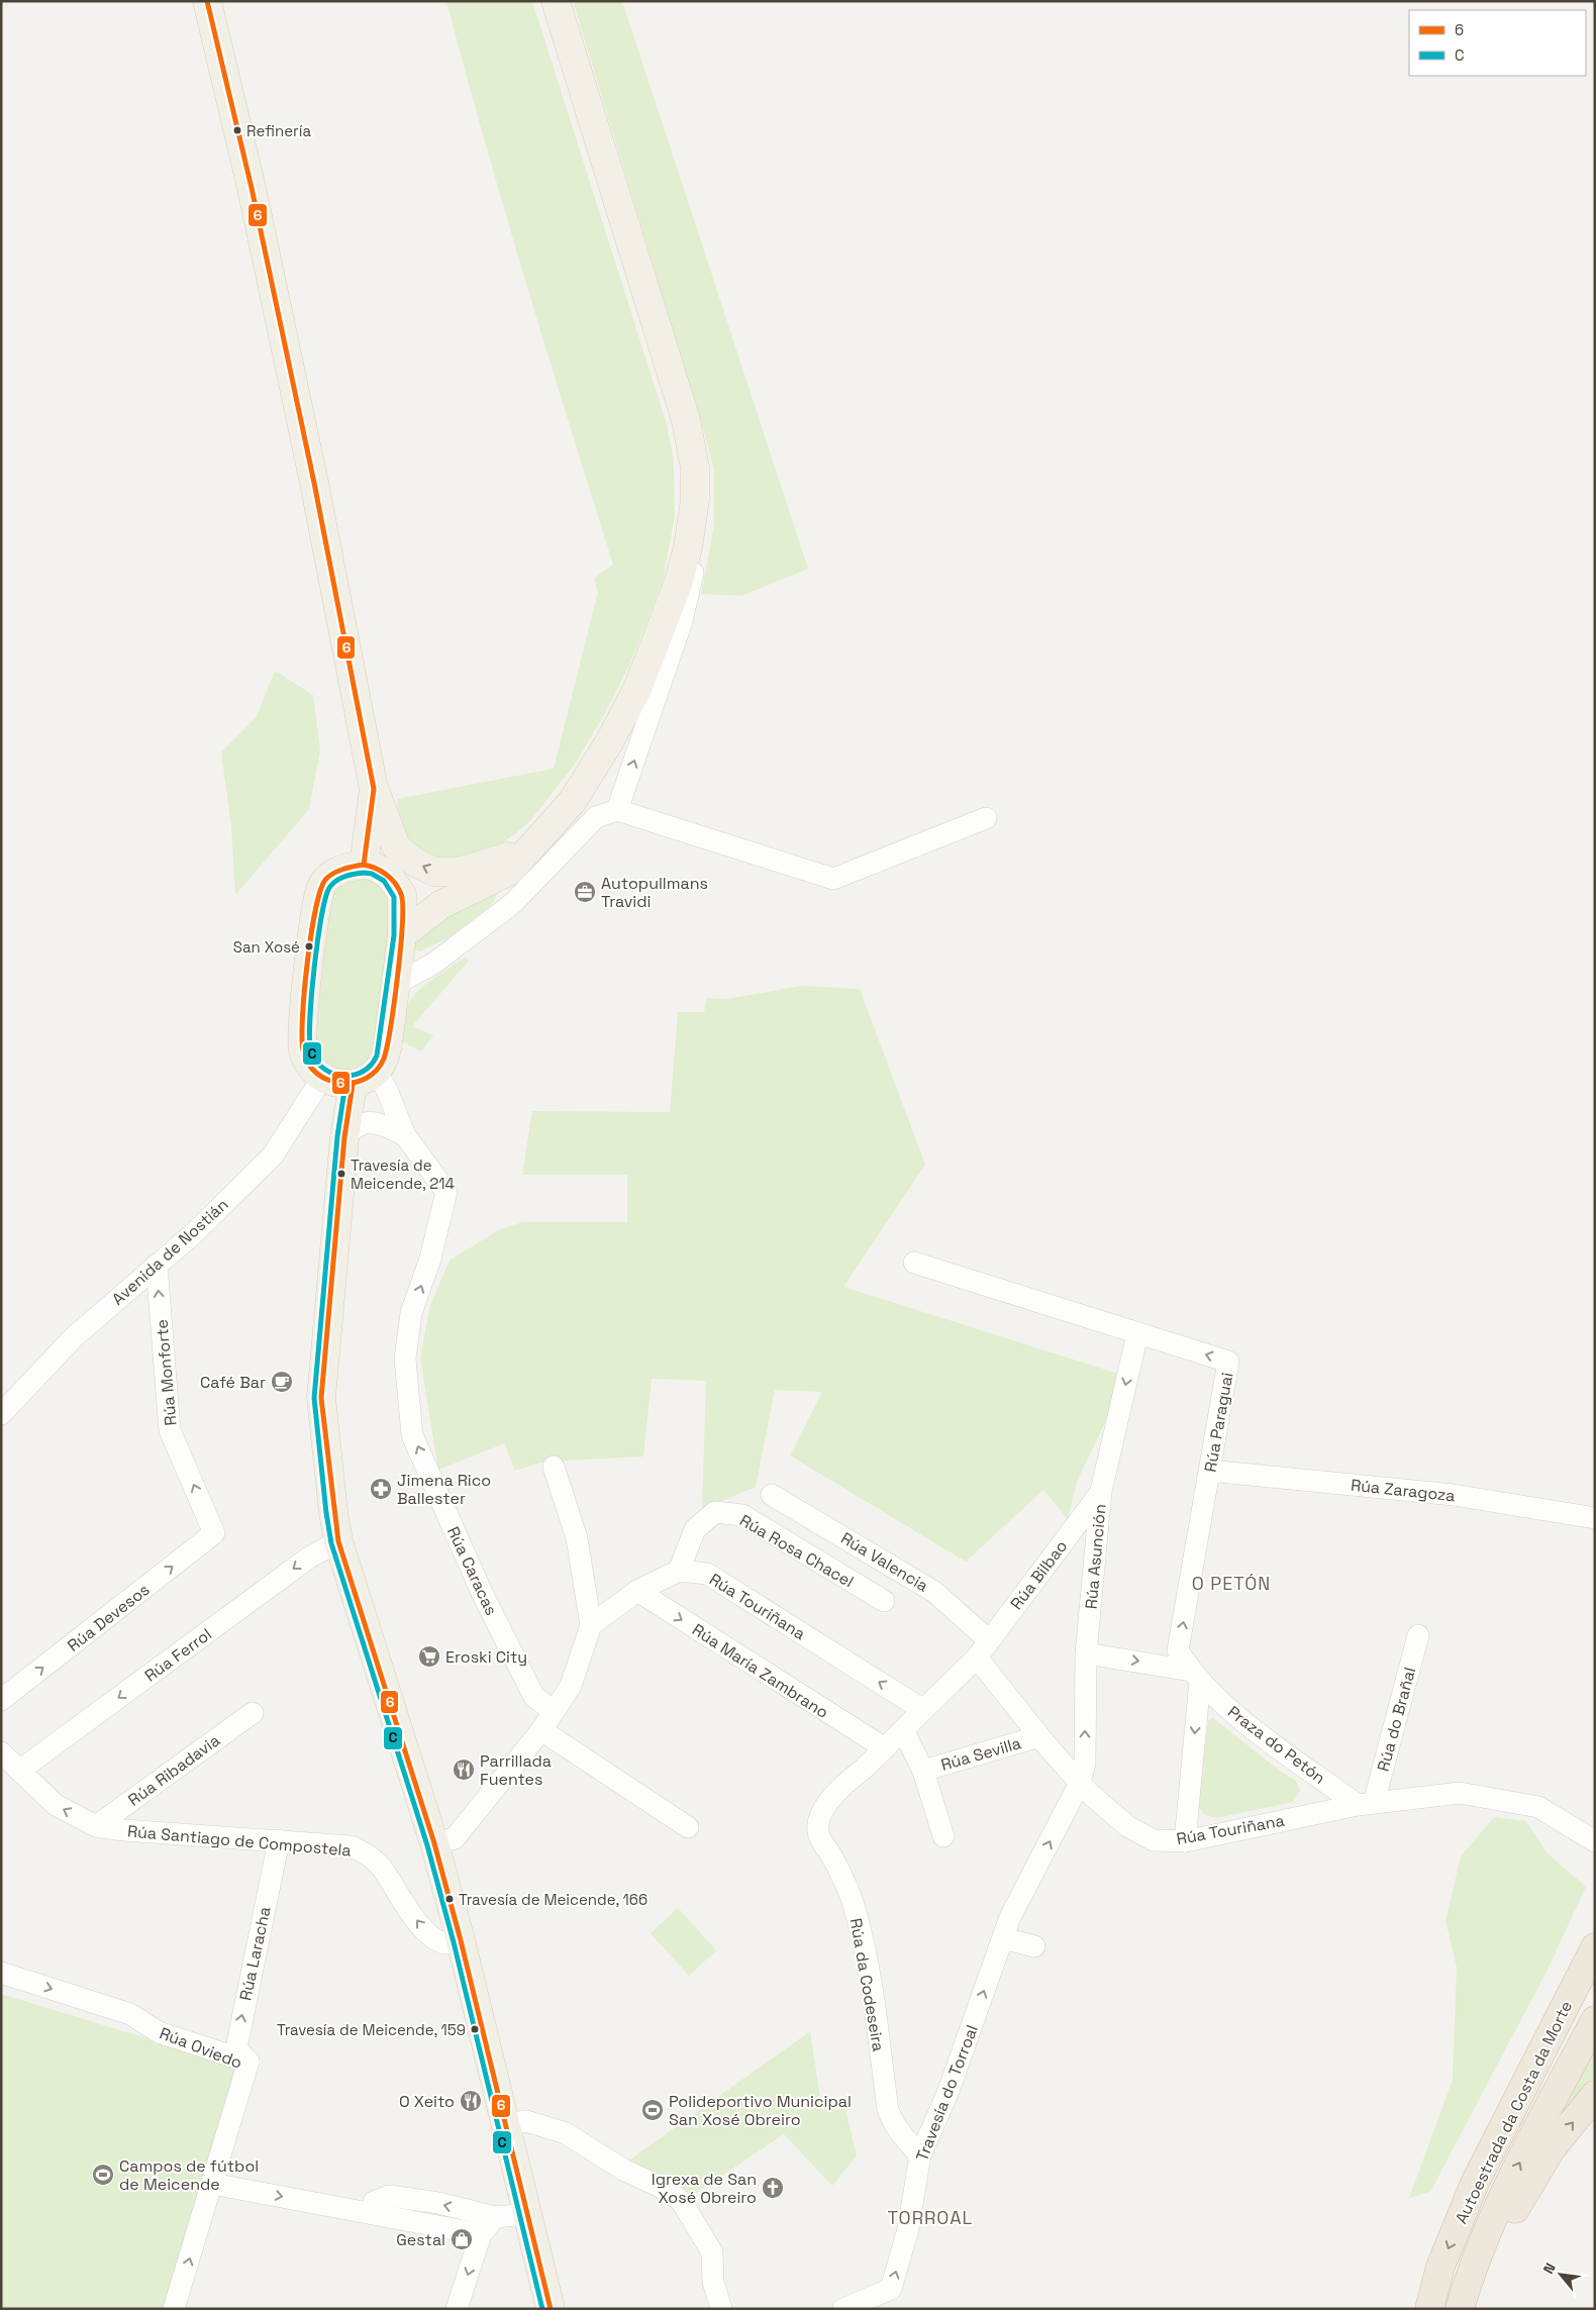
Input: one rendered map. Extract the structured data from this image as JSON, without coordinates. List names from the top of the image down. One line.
{"streets":{"highway":["Autoestrada da Costa da Morte"],"street":["Avenida de Nostián","Rúa Monforte","Rúa Paraguai","Rúa Zaragoza","Rúa Rosa Chacel","Rúa Asunción","Rúa Valencia","Rúa Caracas","Rúa Bilbao","Rúa Touriñana","Rúa Devesos","Rúa Ferrol","Rúa María Zambrano","Rúa do Brañal","Praza do Petón","Rúa Sevilla","Rúa Ribadavia","Rúa Santiago de Compostela","Rúa Laracha","Rúa da Codeseira","Rúa Oviedo","Travesía do Torroal"]},"crossings":[["Avenida de Nostián","Rúa Monforte"],["Rúa Monforte","Rúa Devesos"],["Rúa Paraguai","Rúa Zaragoza"],["Rúa Paraguai","Rúa Asunción"],["Rúa Paraguai","Praza do Petón"],["Rúa Rosa Chacel","Rúa Touriñana"],["Rúa Asunción","Rúa Bilbao"],["Rúa Asunción","Rúa Touriñana"],["Rúa Asunción","Travesía do Torroal"],["Rúa Valencia","Rúa Bilbao"],["Rúa Valencia","Rúa Touriñana"],["Rúa Bilbao","Rúa Touriñana"],["Rúa Touriñana","Rúa do Brañal"],["Rúa Touriñana","Praza do Petón"],["Rúa Touriñana","Rúa Sevilla"],["Rúa Touriñana","Travesía do Torroal"],["Rúa Ferrol","Rúa Santiago de Compostela"],["Rúa María Zambrano","Rúa da Codeseira"],["Rúa do Brañal","Praza do Petón"],["Rúa Ribadavia","Rúa Santiago de Compostela"],["Rúa Santiago de Compostela","Rúa Laracha"],["Rúa Laracha","Rúa Oviedo"],["Rúa da Codeseira","Travesía do Torroal"]],"one_way":["Rúa Monforte","Rúa Paraguai","Rúa Caracas","Rúa Devesos","Rúa Ferrol","Rúa Santiago de Compostela","Rúa Laracha","Travesía do Torroal"],"districts":["O PETÓN","TORROAL"],"places":{"other":["Refinería","San Xosé","Travesía de Meicende, 214","Travesía de Meicende, 166","Travesía de Meicende, 159"],"office":["Autopullmans Travidi"],"cafe":["Café Bar"],"pharmacy":["Jimena Rico Ballester"],"supermarket":["Eroski City"],"restaurant":["Parrillada Fuentes","O Xeito"],"sports":["Polideportivo Municipal San Xosé Obreiro","Campos de fútbol de Meicende"],"church":["Igrexa de San Xosé Obreiro"],"shop":["Gestal"]},"lines":["transit line 6","transit line C"],"legend":["6","C"],"north":"top left"}
